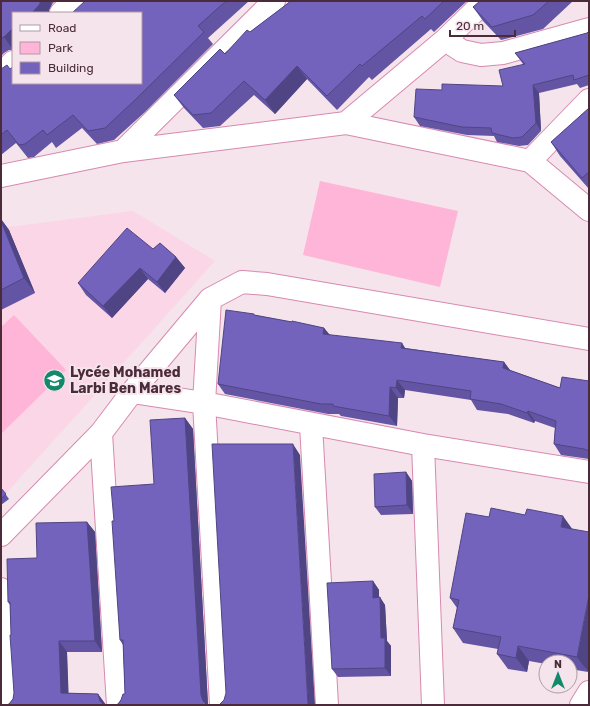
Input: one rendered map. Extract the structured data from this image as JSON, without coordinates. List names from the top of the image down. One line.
{"places":{"school or university":["Lycée Mohamed Larbi Ben Mares"]},"legend":["Road","Park","Building"],"scale_bar":"20 m","north":"top"}
